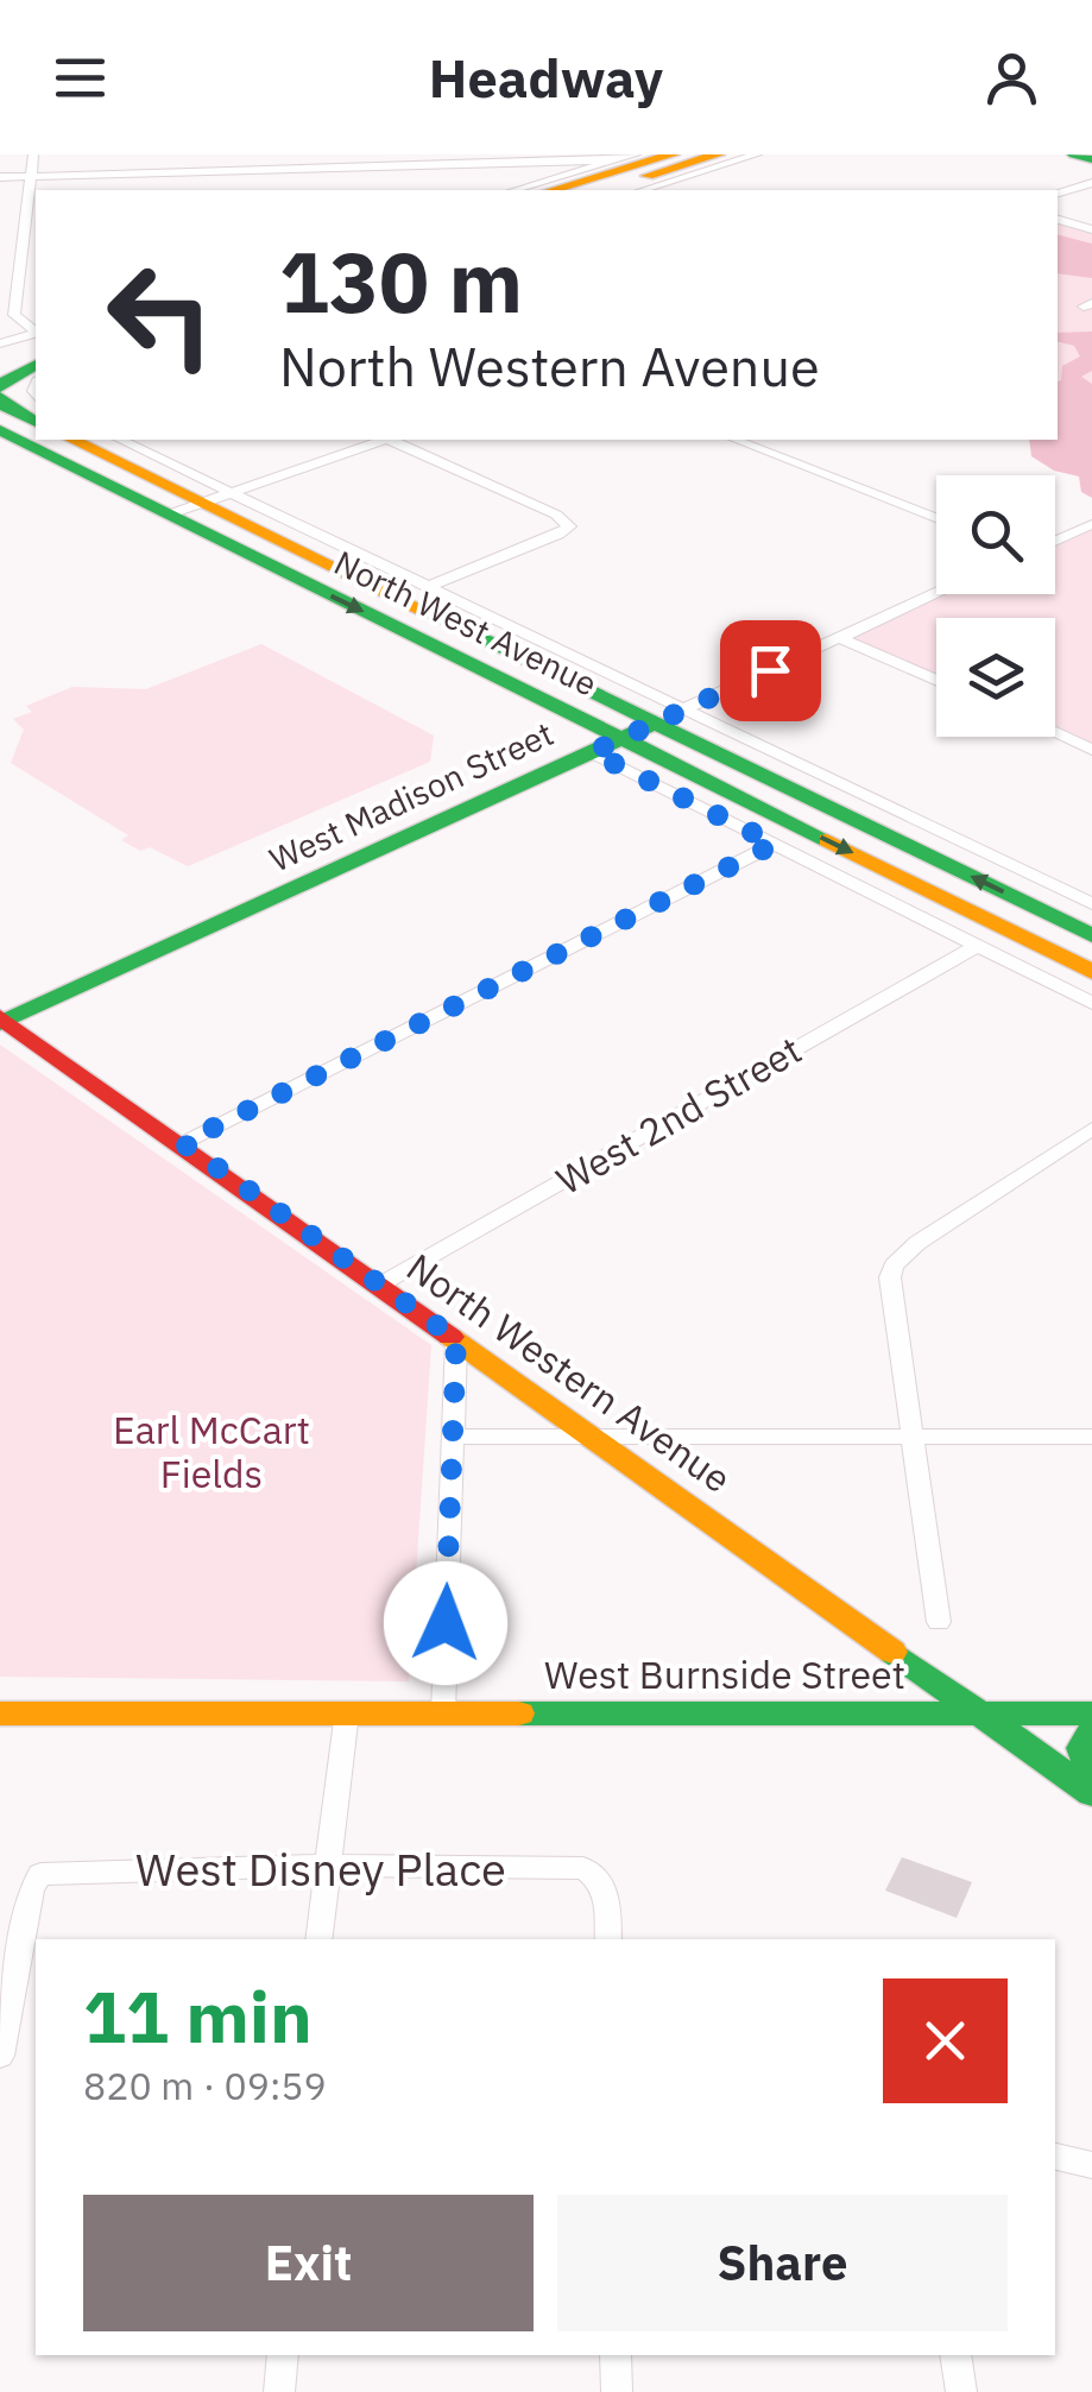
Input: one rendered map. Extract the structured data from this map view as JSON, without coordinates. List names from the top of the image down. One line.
{"streets":{"main road":["North West Avenue","West Madison Street","North Western Avenue","West Burnside Street"],"street":["West 2nd Street","West Disney Place"]},"crossings":[["North West Avenue","West Madison Street"],["North West Avenue","West 2nd Street"],["West Madison Street","North Western Avenue"],["West 2nd Street","North Western Avenue"],["North Western Avenue","West Burnside Street"]],"parks":["Earl McCart Fields"],"page":{"header":"Headway","turn":["130 m","North Western Avenue"],"heading":["11 min","820 m · 09:59"],"buttons":["Exit","Share"]}}
